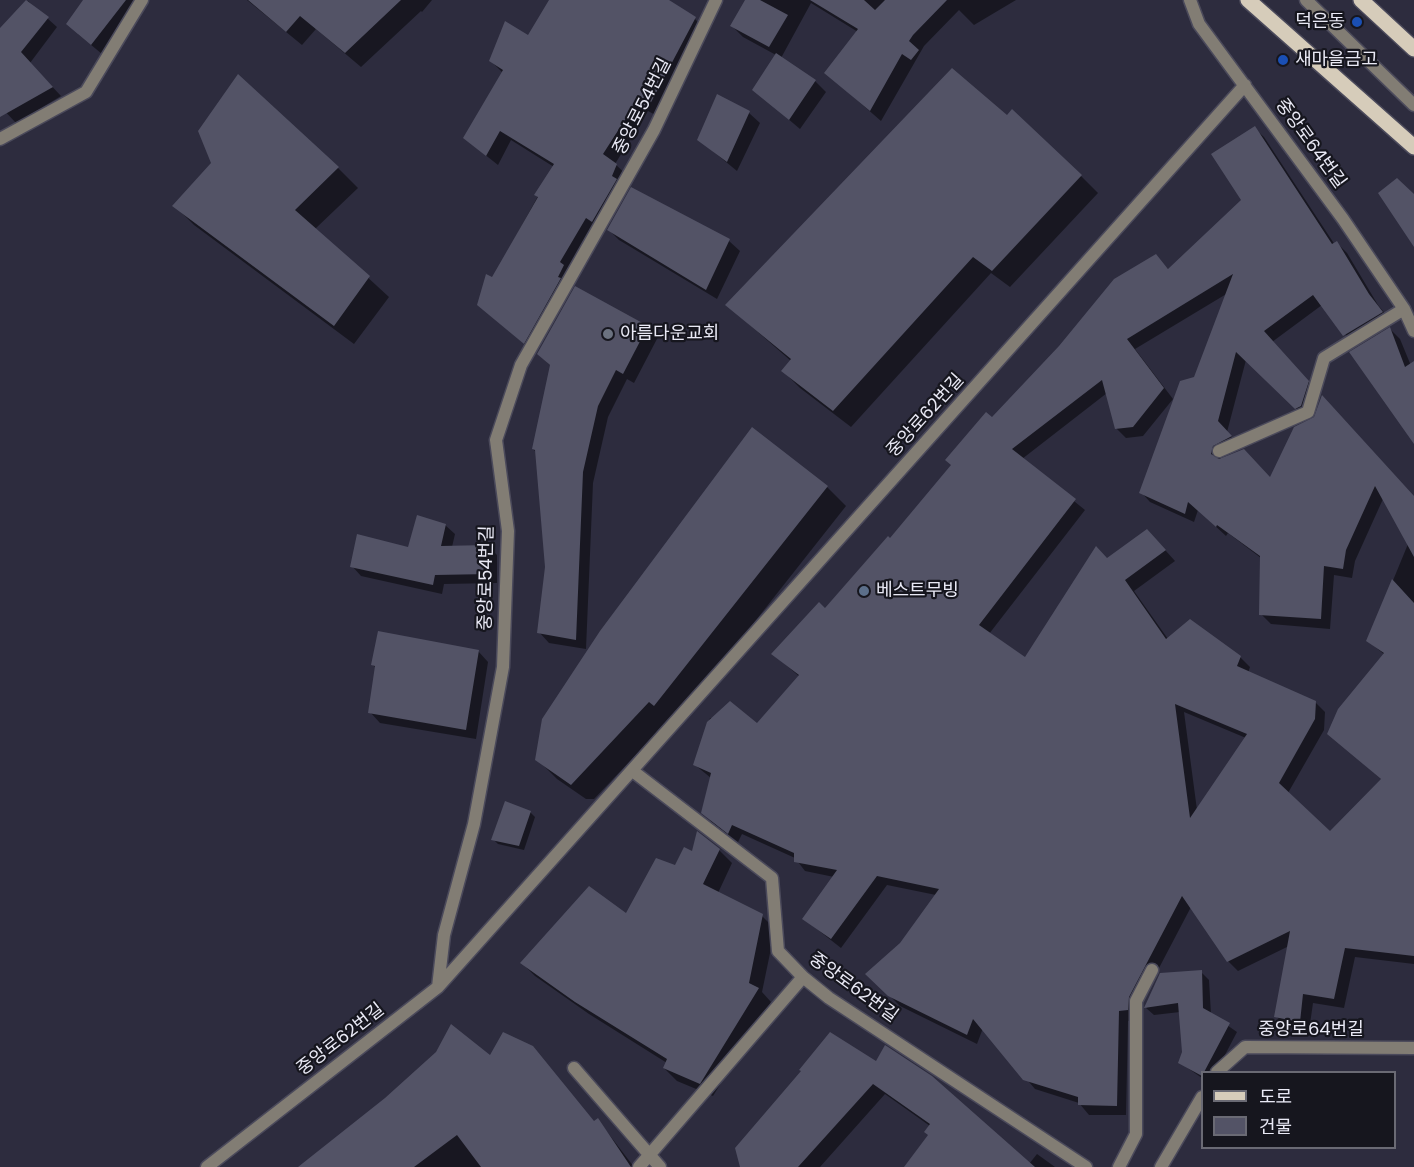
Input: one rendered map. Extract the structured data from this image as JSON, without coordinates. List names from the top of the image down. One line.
{"streets":{"street":["중앙로54번길","중앙로64번길","중앙로62번길"]},"crossings":[["중앙로54번길","중앙로62번길"],["중앙로64번길","중앙로62번길"]],"places":["덕은동","새마을금고","아름다운교회","베스트무빙"],"legend":["도로","건물"]}
